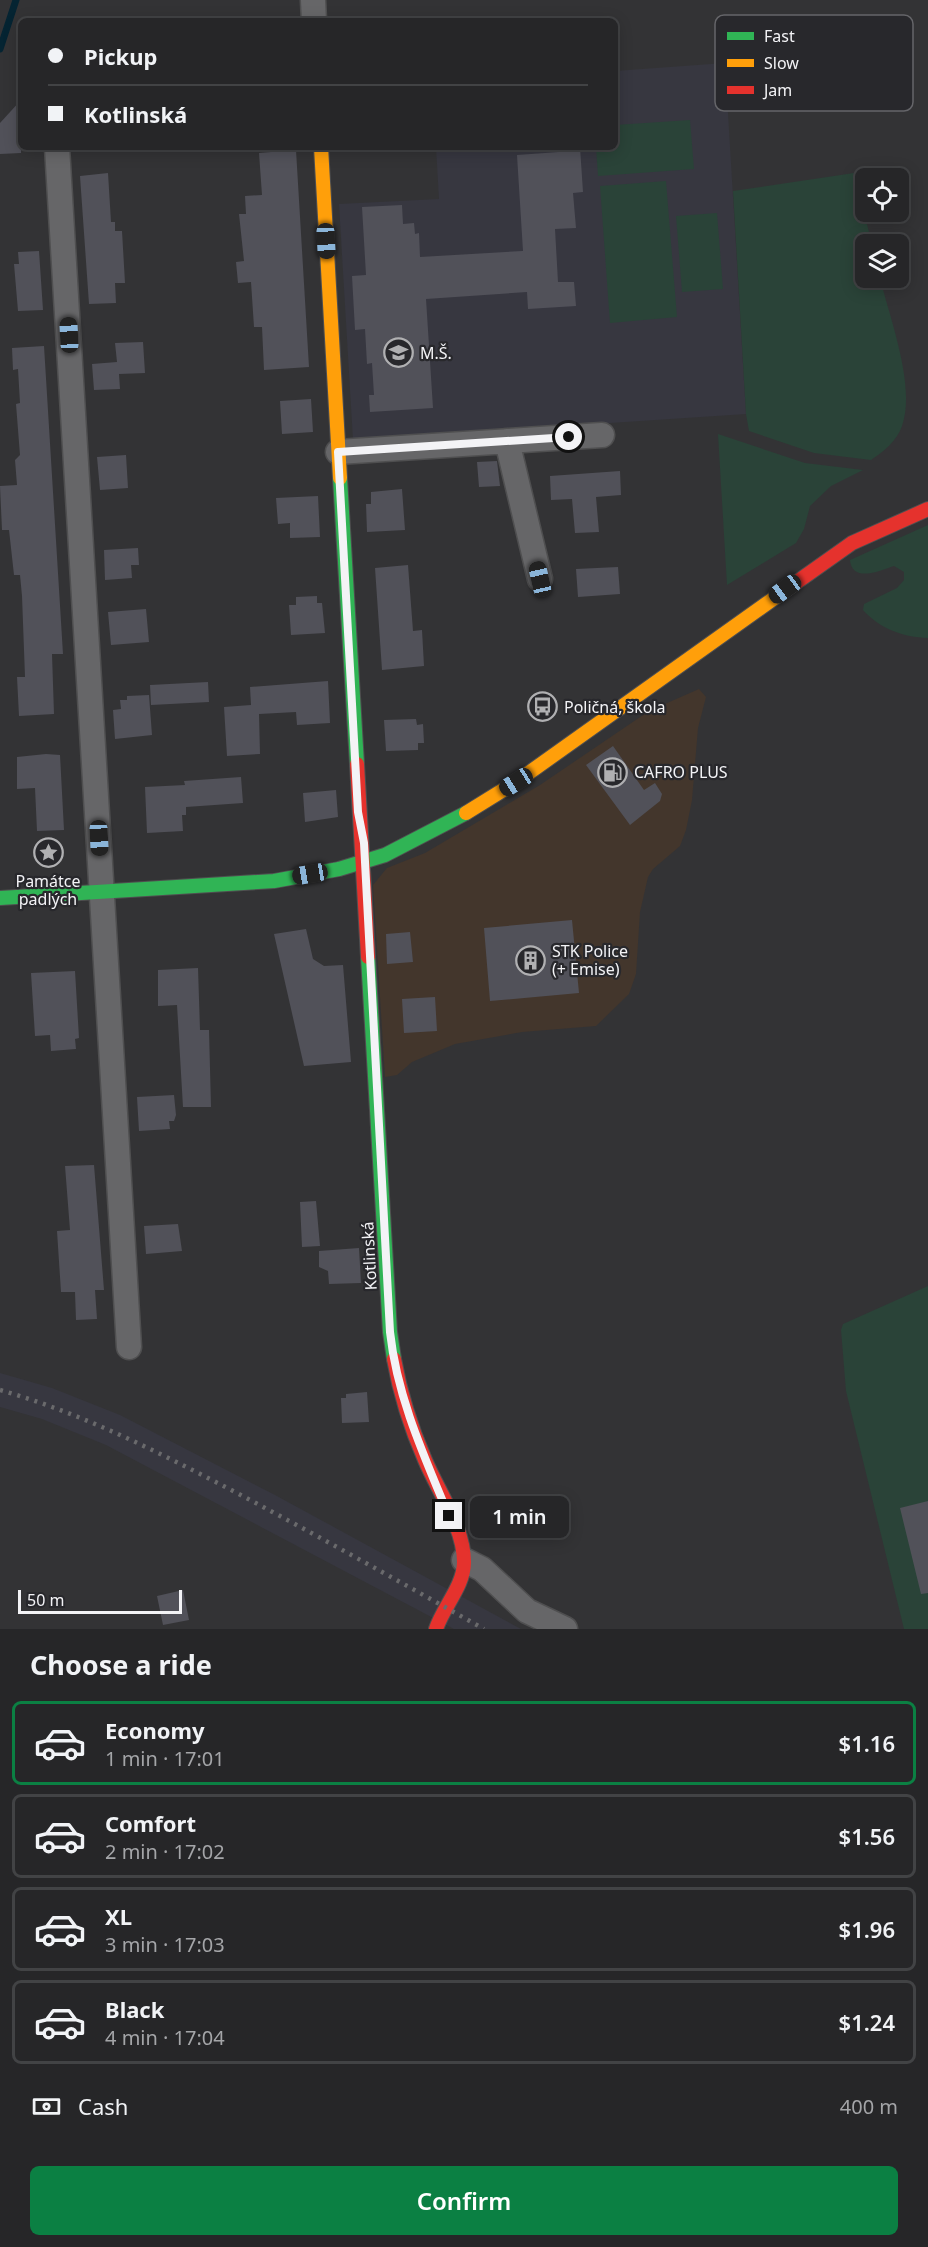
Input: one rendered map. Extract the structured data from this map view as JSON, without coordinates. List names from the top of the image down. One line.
{"streets":{"street":["Kotlinská"]},"places":{"school or university":["M.Š."],"bus stop":["Poličná, škola"],"fuel station":["CAFRO PLUS"],"place":["Památce padlých"],"building":["STK Police (+ Emise)"]},"legend":["Fast","Slow","Jam"],"scale_bar":"50 m","page":{"banner":["Pickup","Kotlinská"],"bubble":"1 min","scale":"50 m","heading":"Choose a ride","list":[{"name":"Economy","note":"1 min · 17:01","value":"$1.16"},{"name":"Comfort","note":"2 min · 17:02","value":"$1.56"},{"name":"XL","note":"3 min · 17:03","value":"$1.96"},{"name":"Black","note":"4 min · 17:04","value":"$1.24"}],"pay":["Cash","400 m"],"buttons":"Confirm"}}
